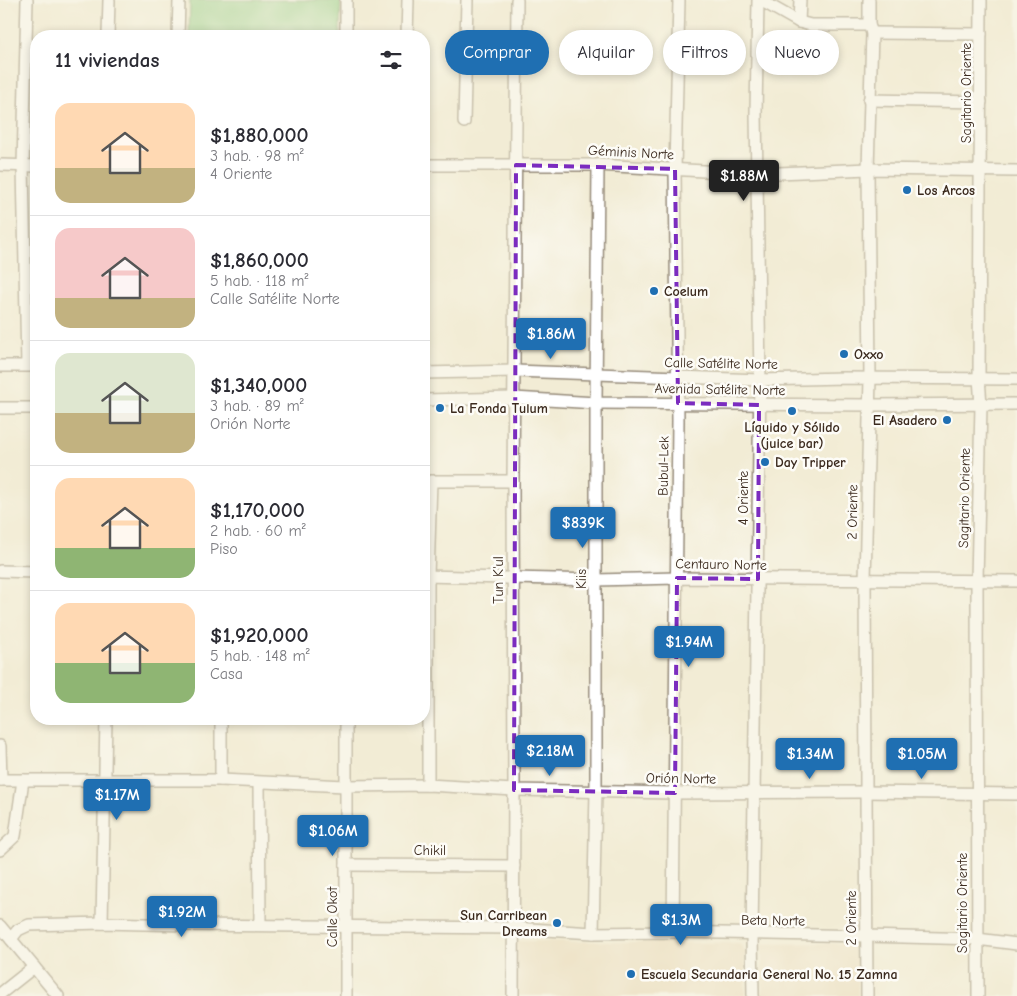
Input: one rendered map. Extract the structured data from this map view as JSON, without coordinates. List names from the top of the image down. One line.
{"streets":{"street":["Sagitario Oriente","Géminis Norte","Calle Satélite Norte","Avenida Satélite Norte","Bubul-Lek","4 Oriente","2 Oriente","Centauro Norte","Kiis","Tun K'ul","Orión Norte","Chikil","Calle Okot","Beta Norte"]},"crossings":[["Sagitario Oriente","Géminis Norte"],["Sagitario Oriente","Calle Satélite Norte"],["Sagitario Oriente","Avenida Satélite Norte"],["Sagitario Oriente","Centauro Norte"],["Sagitario Oriente","Orión Norte"],["Sagitario Oriente","Beta Norte"],["Géminis Norte","Bubul-Lek"],["Géminis Norte","4 Oriente"],["Géminis Norte","2 Oriente"],["Géminis Norte","Kiis"],["Géminis Norte","Tun K'ul"],["Calle Satélite Norte","Bubul-Lek"],["Calle Satélite Norte","4 Oriente"],["Calle Satélite Norte","2 Oriente"],["Calle Satélite Norte","Kiis"],["Calle Satélite Norte","Tun K'ul"],["Avenida Satélite Norte","Bubul-Lek"],["Avenida Satélite Norte","4 Oriente"],["Avenida Satélite Norte","2 Oriente"],["Avenida Satélite Norte","Kiis"],["Avenida Satélite Norte","Tun K'ul"],["Bubul-Lek","Centauro Norte"],["Bubul-Lek","Orión Norte"],["Bubul-Lek","Beta Norte"],["4 Oriente","Centauro Norte"],["4 Oriente","Orión Norte"],["4 Oriente","Beta Norte"],["2 Oriente","Centauro Norte"],["2 Oriente","Orión Norte"],["2 Oriente","Beta Norte"],["Centauro Norte","Kiis"],["Centauro Norte","Tun K'ul"],["Kiis","Orión Norte"],["Kiis","Beta Norte"],["Tun K'ul","Orión Norte"],["Tun K'ul","Chikil"],["Tun K'ul","Beta Norte"],["Orión Norte","Calle Okot"],["Chikil","Calle Okot"],["Calle Okot","Beta Norte"]],"places":["Los Arcos","Coelum","Oxxo","La Fonda Tulum","Líquido y Sólido (juice bar)","El Asadero","Day Tripper","Sun Carribean Dreams","Escuela Secundaria General No. 15 Zamna"],"page":{"chip":["Comprar","Alquilar","Filtros","Nuevo"],"heading":"11 viviendas","list":[{"name":"$1,880,000","note":"3 hab. · 98 m² · 4 Oriente"},{"name":"$1,860,000","note":"5 hab. · 118 m² · Calle Satélite Norte"},{"name":"$1,340,000","note":"3 hab. · 89 m² · Orión Norte"},{"name":"$1,170,000","note":"2 hab. · 60 m² · Piso"},{"name":"$1,920,000","note":"5 hab. · 148 m² · Casa"}],"price":["$1.88M","$1.86M","$839K","$1.94M","$2.18M","$1.34M","$1.05M","$1.17M","$1.06M","$1.92M","$1.3M"]}}
